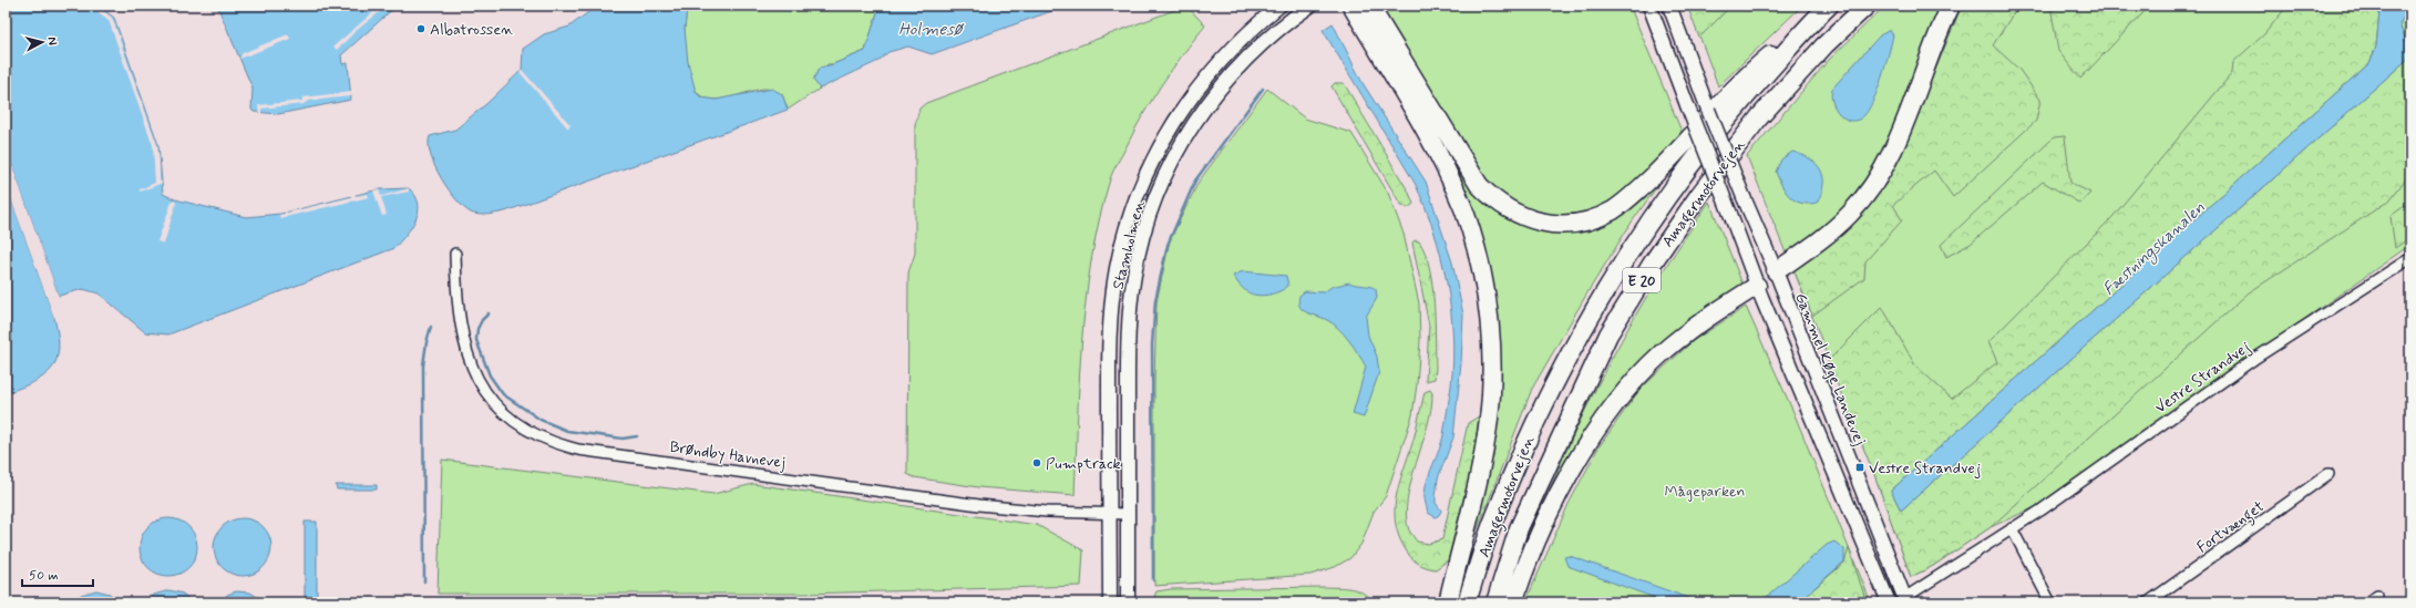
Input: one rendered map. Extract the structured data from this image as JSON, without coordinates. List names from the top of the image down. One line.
{"streets":{"highway":["Amagermotorvejen","E 20"],"main road":["Stamholmen","Gammel Køge Landevej"],"street":["Vestre Strandvej","Brøndby Havnevej","Fortvænget"]},"crossings":[["Stamholmen","Brøndby Havnevej"],["Gammel Køge Landevej","Vestre Strandvej"]],"water":["Holmesø","Fæstningskanalen"],"parks":["Mågeparken"],"places":{"other":["Albatrossen","Pumptrack"],"transit":["Vestre Strandvej"]},"scale_bar":"50 m","north":"right"}
